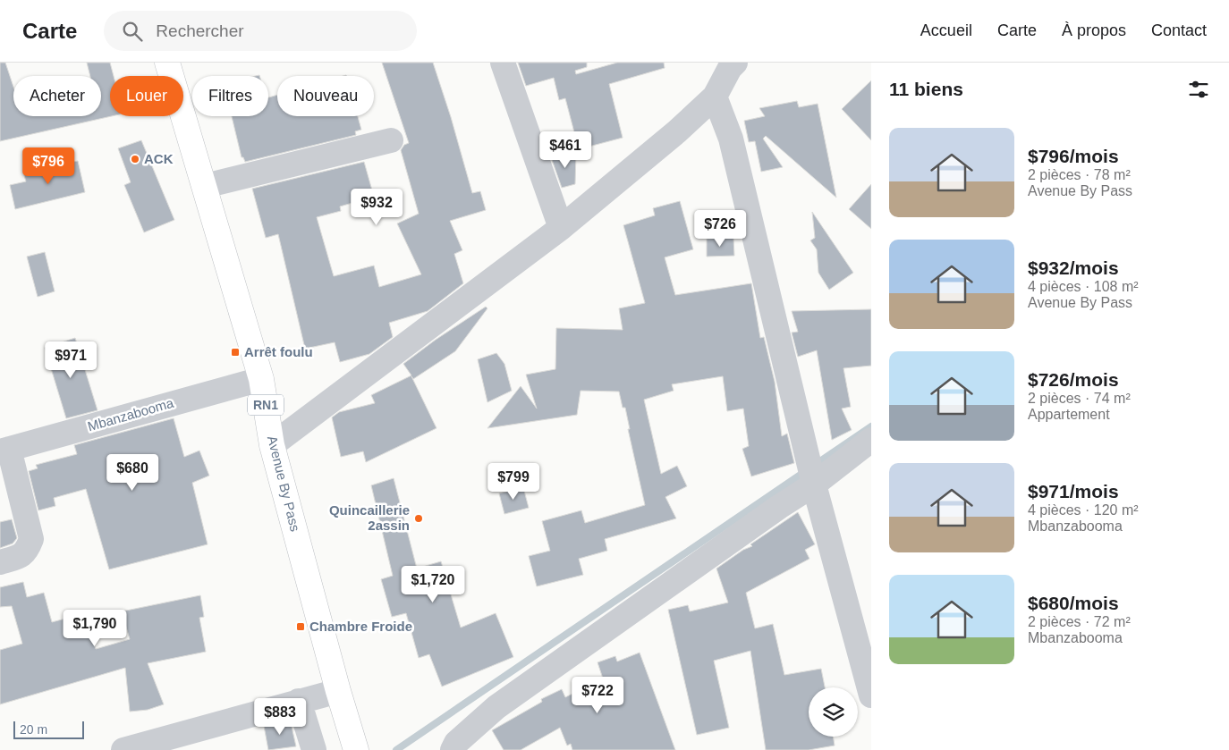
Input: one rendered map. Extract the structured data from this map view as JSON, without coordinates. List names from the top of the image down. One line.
{"streets":{"highway":["RN1","Avenue By Pass"],"street":["Mbanzabooma"]},"crossings":[["Mbanzabooma","Avenue By Pass"]],"places":{"other":["ACK","Quincaillerie 2assin"],"transit":["Arrêt foulu","Chambre Froide"]},"scale_bar":"20 m","page":{"header":"Carte","search":"Rechercher","nav":["Accueil","Carte","À propos","Contact"],"heading":"11 biens","chip":["Acheter","Louer","Filtres","Nouveau"],"list":[{"name":"$796/mois","note":"2 pièces · 78 m² · Avenue By Pass"},{"name":"$932/mois","note":"4 pièces · 108 m² · Avenue By Pass"},{"name":"$726/mois","note":"2 pièces · 74 m² · Appartement"},{"name":"$971/mois","note":"4 pièces · 120 m² · Mbanzabooma"},{"name":"$680/mois","note":"2 pièces · 72 m² · Mbanzabooma"}],"price":["$461","$796","$932","$726","$971","$680","$799","$1,720","$1,790","$722","$883"],"scale":"20 m"}}
